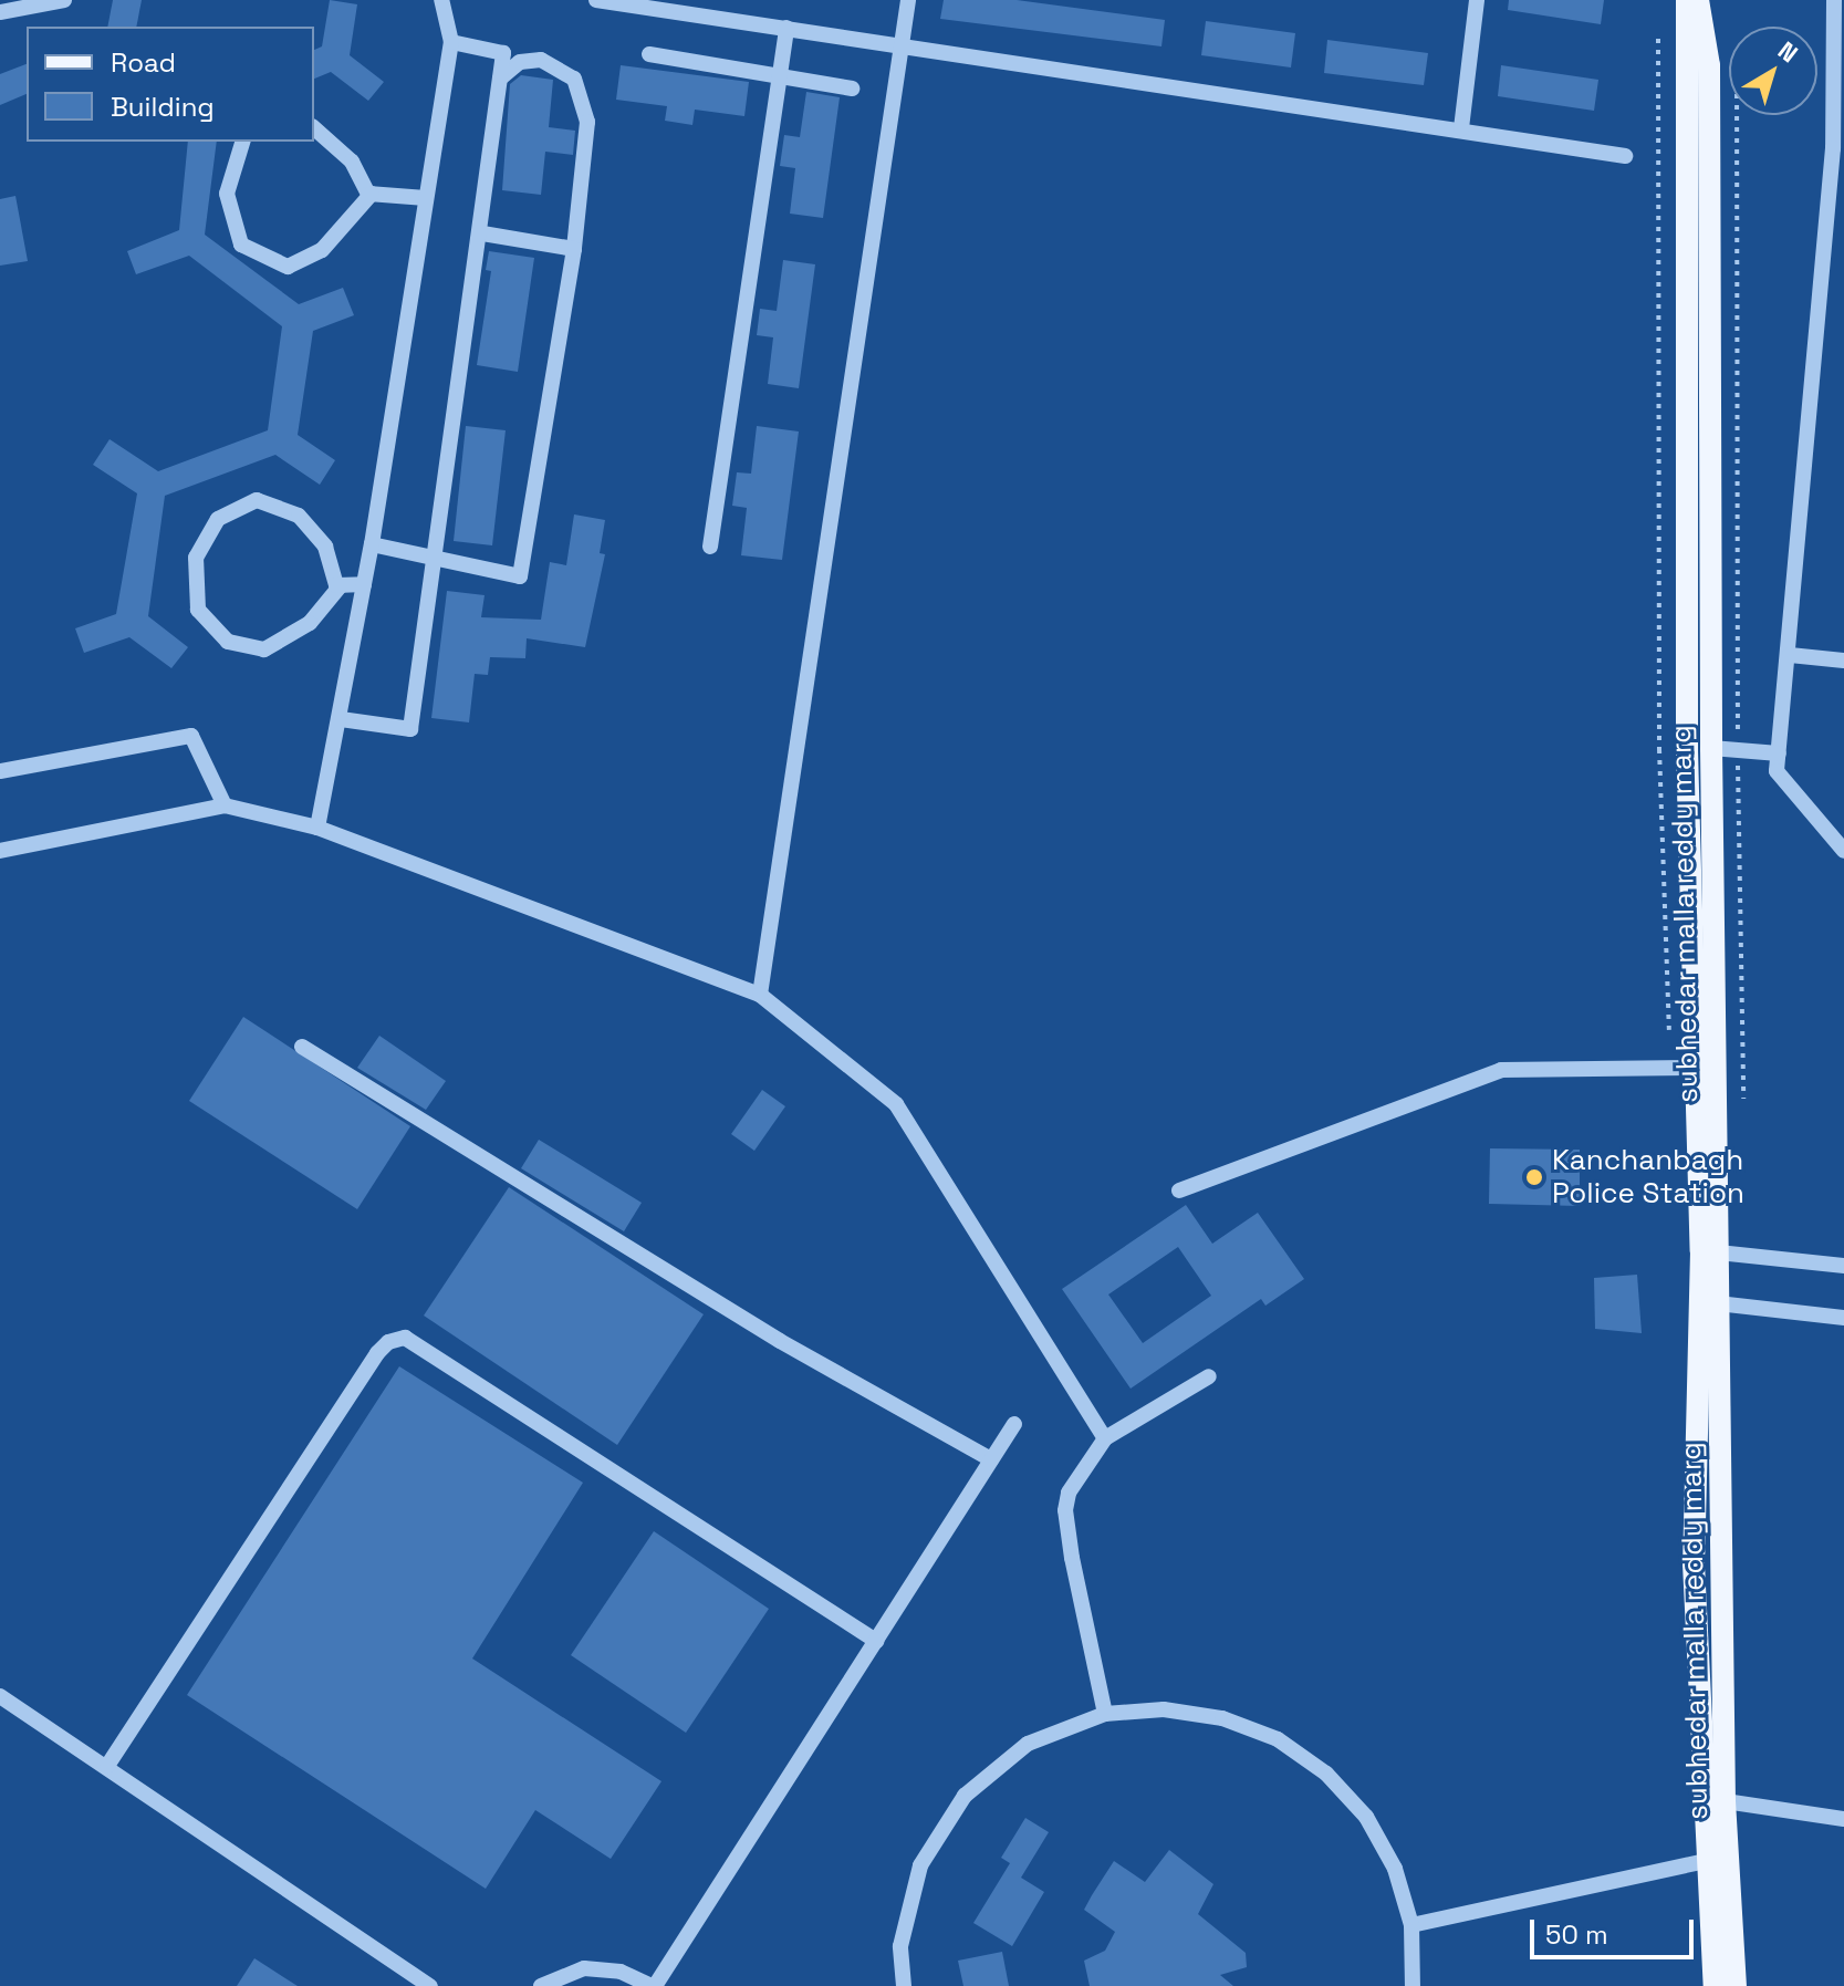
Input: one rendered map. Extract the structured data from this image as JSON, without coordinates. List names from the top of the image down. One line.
{"streets":{"main road":["subhedar malla reddy marg"]},"places":["Kanchanbagh Police Station"],"legend":["Road","Building"],"scale_bar":"50 m","north":"top right"}
